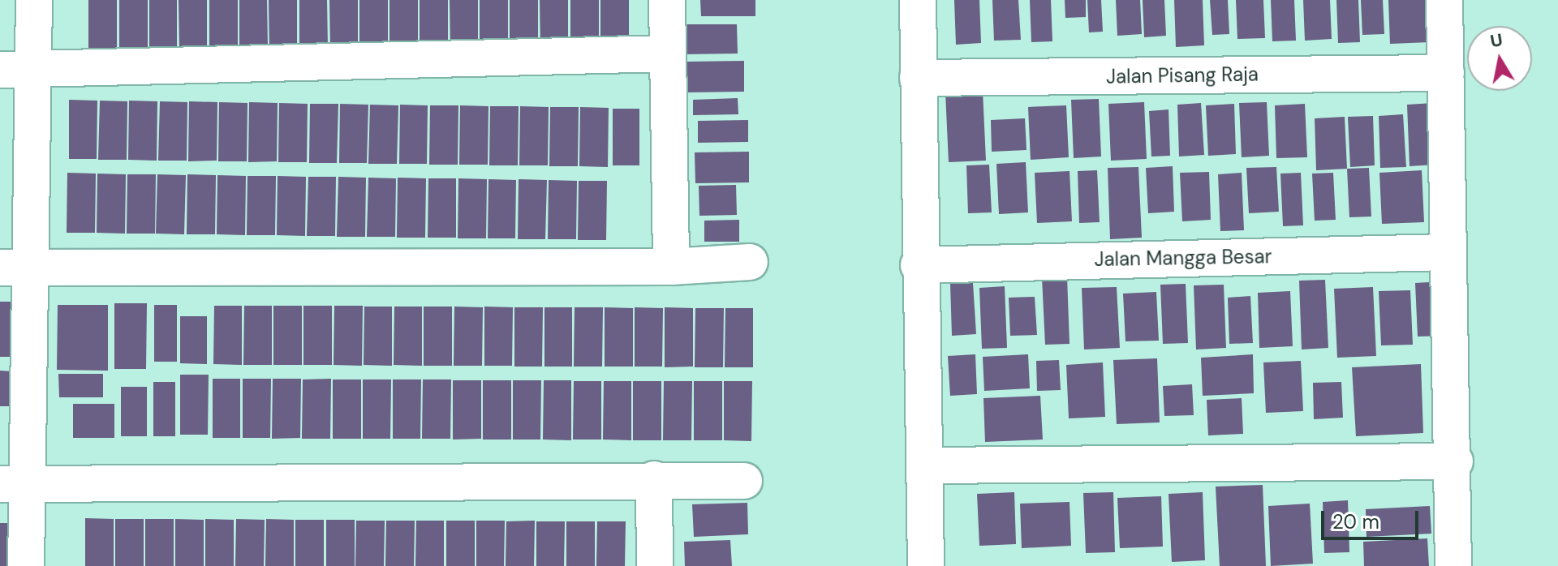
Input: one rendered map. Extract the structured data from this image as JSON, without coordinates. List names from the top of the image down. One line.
{"streets":{"street":["Jalan Pisang Raja","Jalan Mangga Besar"]},"scale_bar":"20 m","north":"top"}
